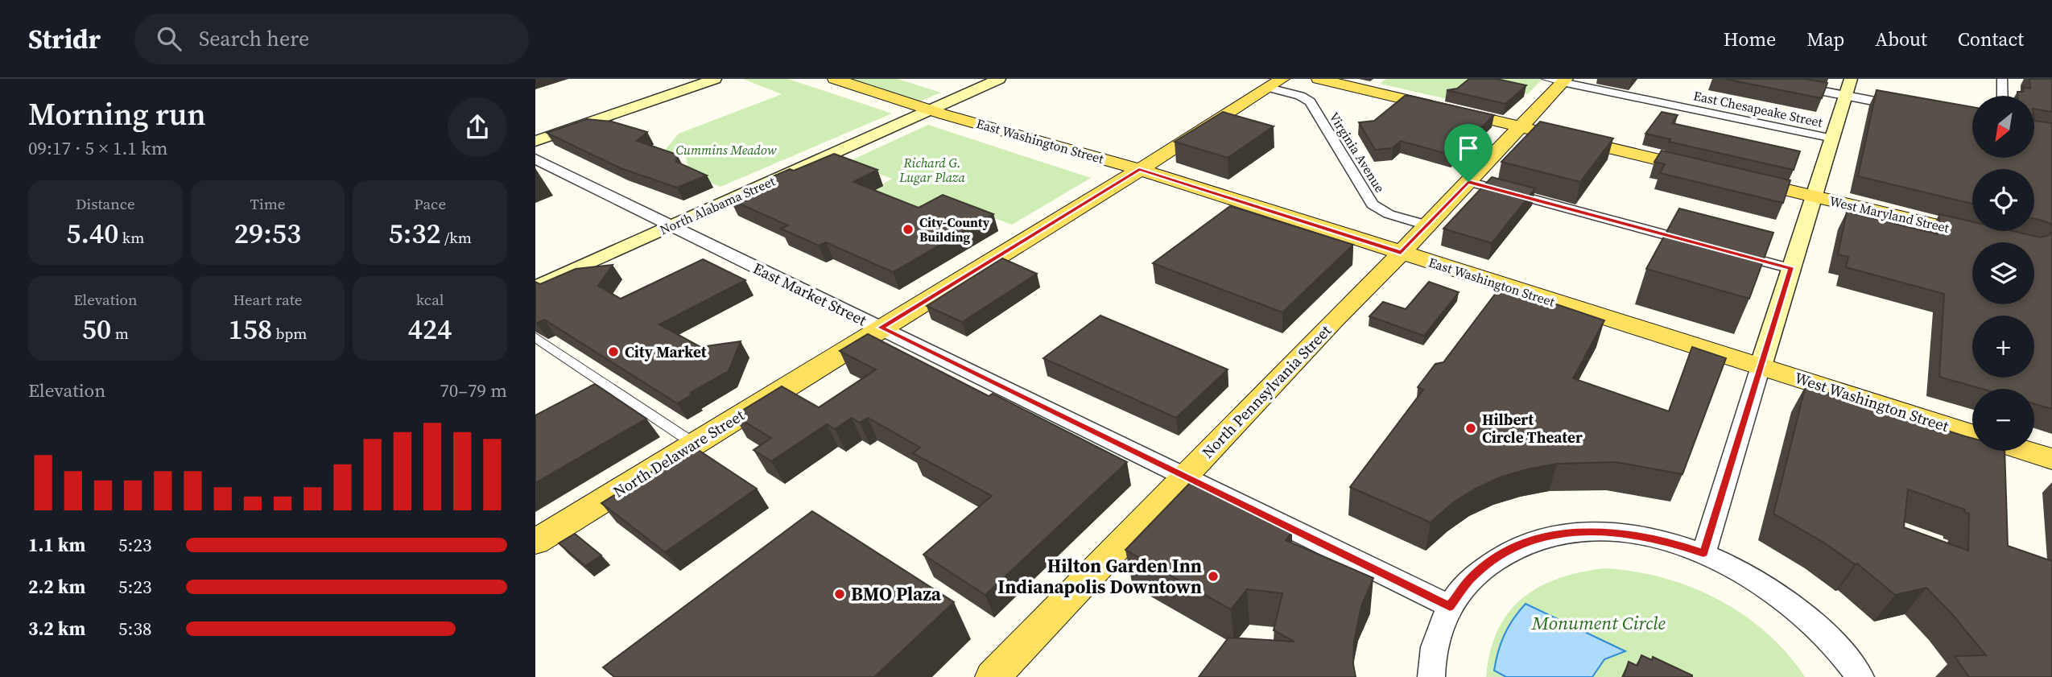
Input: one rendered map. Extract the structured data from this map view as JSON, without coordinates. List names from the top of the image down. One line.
{"streets":{"main road":["East Washington Street","North Alabama Street","West Maryland Street","North Pennsylvania Street","West Washington Street","North Delaware Street"],"street":["East Chesapeake Street","Virginia Avenue","East Market Street"]},"crossings":[["East Chesapeake Street","North Pennsylvania Street"],["East Washington Street","North Alabama Street"],["East Washington Street","North Pennsylvania Street"],["East Washington Street","West Washington Street"],["East Washington Street","North Delaware Street"],["Virginia Avenue","North Pennsylvania Street"],["Virginia Avenue","North Delaware Street"],["North Alabama Street","East Market Street"],["East Market Street","North Pennsylvania Street"],["East Market Street","North Delaware Street"]],"parks":["Cummins Meadow","Richard G. Lugar Plaza","Monument Circle"],"places":["City-County Building","City Market","Hilbert Circle Theater","Hilton Garden Inn Indianapolis Downtown","BMO Plaza"],"north":"bottom left","page":{"header":"Stridr","search":"Search here","nav":["Home","Map","About","Contact"],"heading":["Morning run","09:17 · 5 × 1.1 km"],"map_buttons":["+","−"],"stats":[["Distance","5.40 km"],["Time","29:53"],["Pace","5:32 /km"],["Elevation","50 m"],["Heart rate","158 bpm"],["kcal","424"]],"chart":["Elevation","70–79 m"],"list":[{"name":"1.1 km","note":"5:23"},{"name":"2.2 km","note":"5:23"},{"name":"3.2 km","note":"5:38"}]}}
